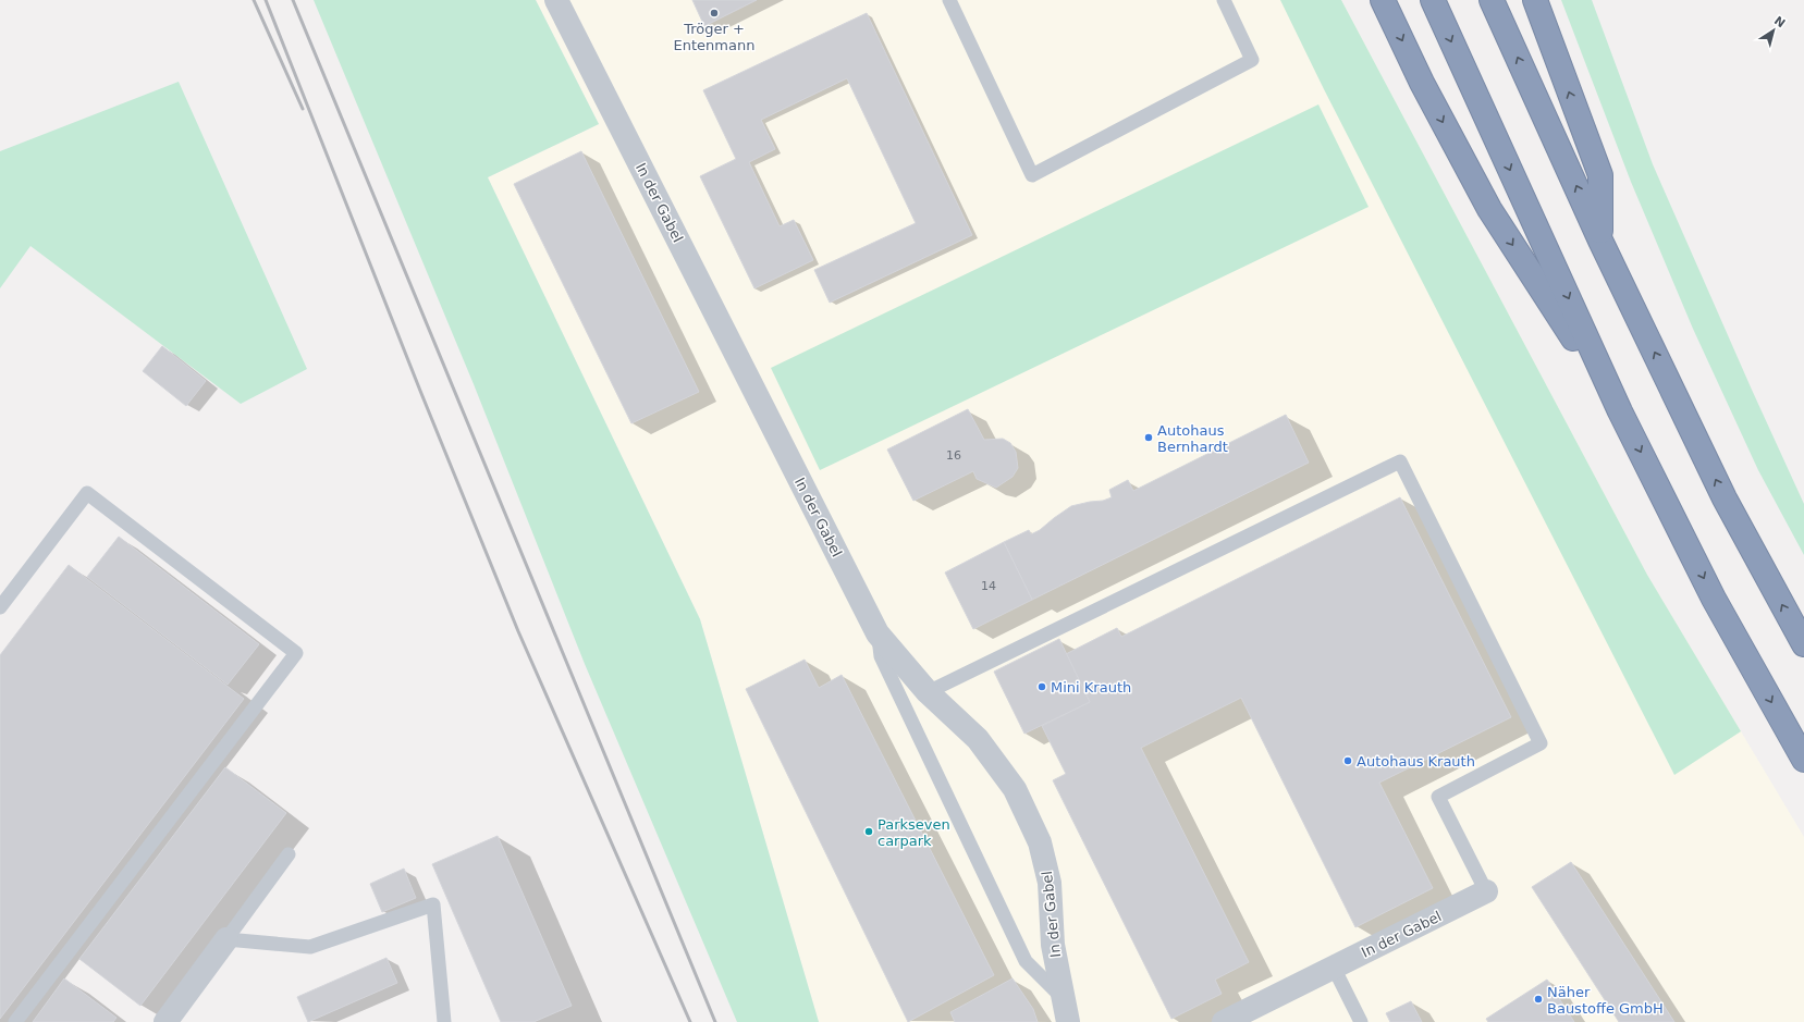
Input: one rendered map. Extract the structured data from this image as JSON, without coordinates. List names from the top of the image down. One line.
{"streets":{"street":["In der Gabel"]},"places":["Tröger + Entenmann","Autohaus Bernhardt","Mini Krauth","Autohaus Krauth","Parkseven carpark","Näher Baustoffe GmbH"],"house_numbers":["16","14"],"north":"top right"}
